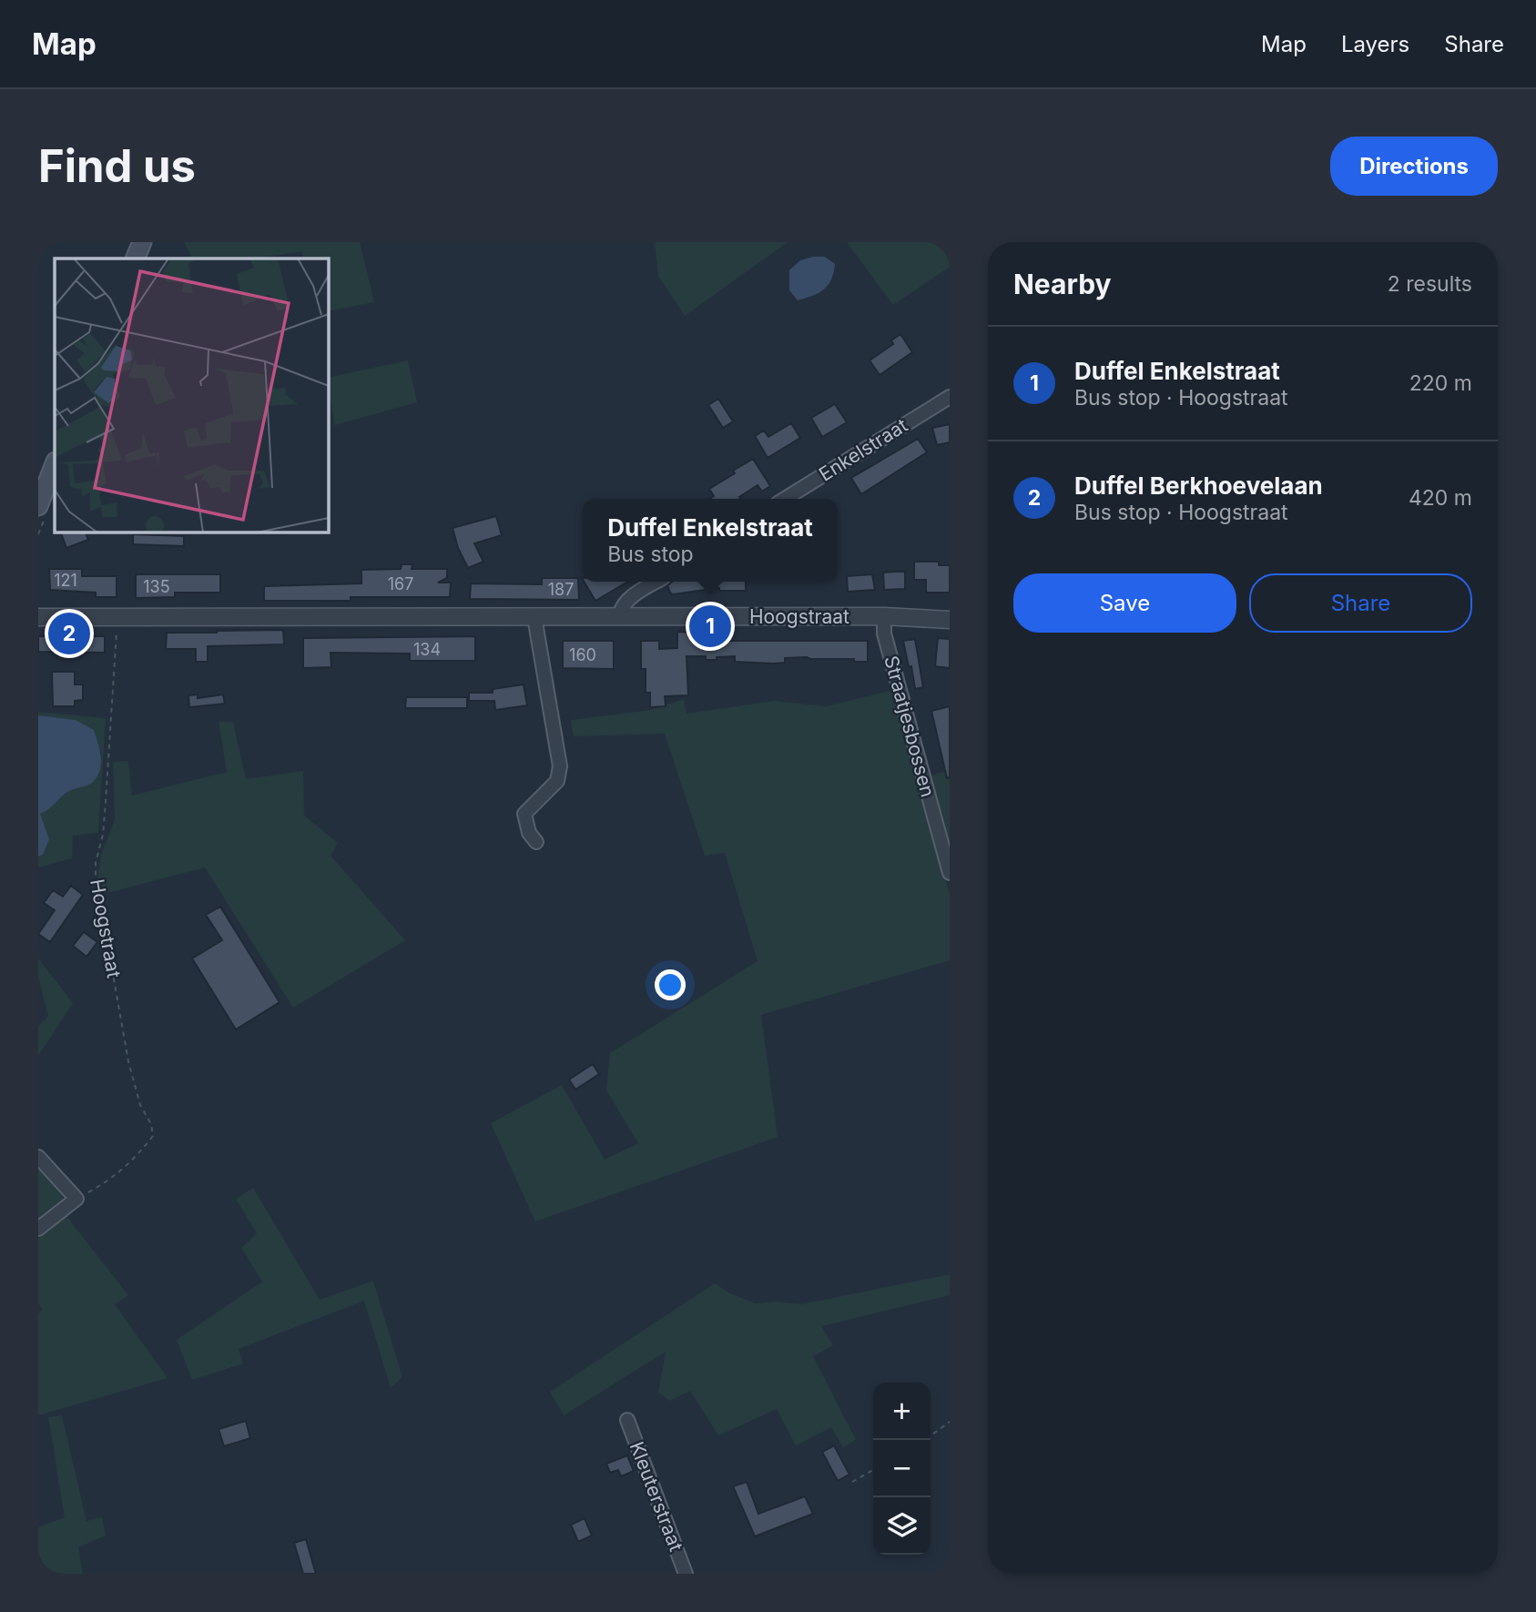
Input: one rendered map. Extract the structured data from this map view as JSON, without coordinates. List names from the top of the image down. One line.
{"streets":{"street":["Enkelstraat","Hoogstraat","Straatjesbossen","Kleuterstraat"]},"crossings":[["Hoogstraat","Straatjesbossen"]],"house_numbers":["121","167","135","187","134","160"],"page":{"header":"Map","nav":["Map","Layers","Share"],"buttons":["Directions",["Save","Share"]],"title":"Find us","heading":["Nearby","2 results"],"list":[{"mark":"1","name":"Duffel Enkelstraat","note":"Bus stop · Hoogstraat","value":"220 m"},{"mark":"2","name":"Duffel Berkhoevelaan","note":"Bus stop · Hoogstraat","value":"420 m"}],"popup":["Duffel Enkelstraat","Bus stop"],"pins":["1","2"],"map_buttons":["+","−"]}}
